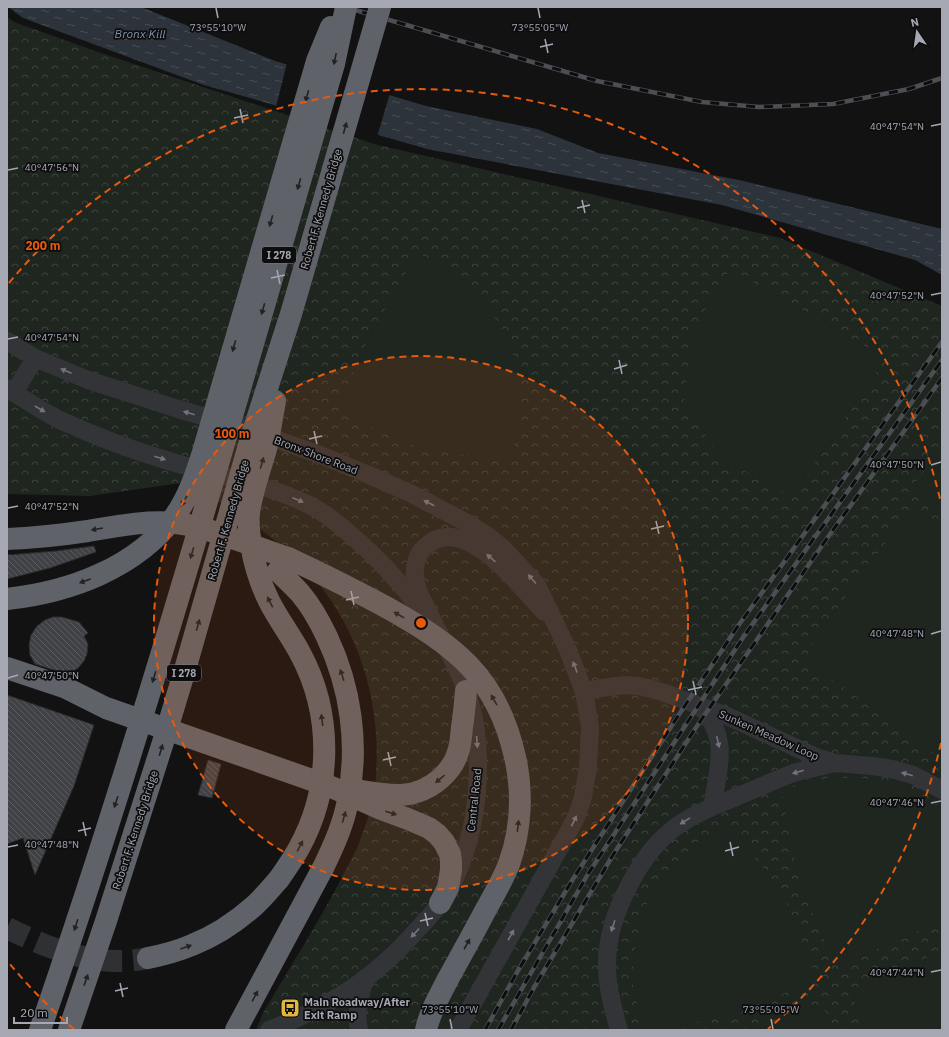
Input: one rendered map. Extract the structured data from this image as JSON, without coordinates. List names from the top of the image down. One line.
{"streets":{"highway":["Robert F. Kennedy Bridge","I 278"],"street":["Bronx Shore Road","Sunken Meadow Loop","Central Road"]},"water":["Bronx Kill"],"places":{"bus stop":["Main Roadway/After Exit Ramp"]},"scale_bar":"20 m","north":"top","coordinates":["73°55'10\"W","73°55'05\"W","40°47'54\"N","40°47'56\"N","40°47'52\"N","40°47'50\"N","40°47'48\"N","40°47'46\"N","40°47'44\"N"],"rings":["200 m","100 m"]}
